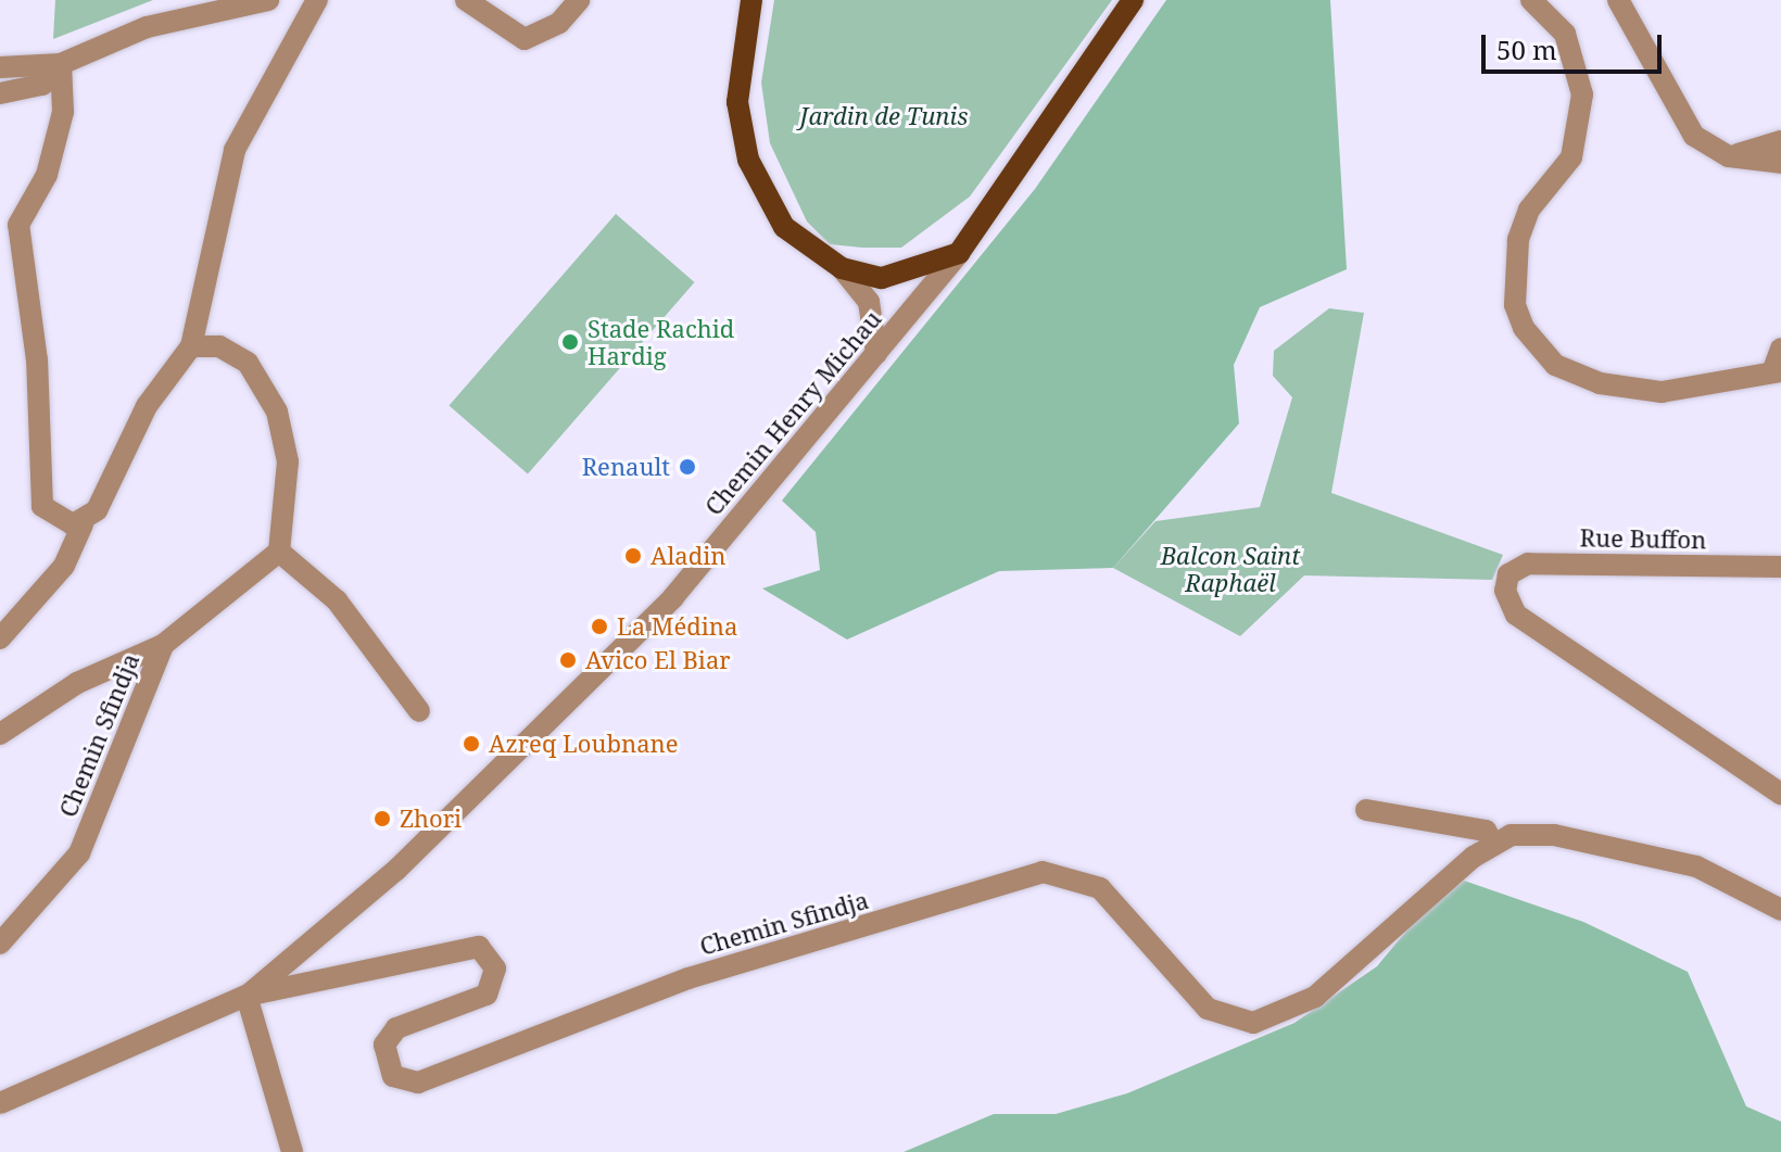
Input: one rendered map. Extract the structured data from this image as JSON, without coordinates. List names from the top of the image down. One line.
{"streets":{"street":["Chemin Henry Michau","Rue Buffon","Chemin Sfindja"]},"crossings":[["Chemin Henry Michau","Chemin Sfindja"]],"parks":["Jardin de Tunis","Balcon Saint Raphaël"],"places":["Stade Rachid Hardig","Renault","Aladin","La Médina","Avico El Biar","Azreq Loubnane","Zhori"],"scale_bar":"50 m"}
